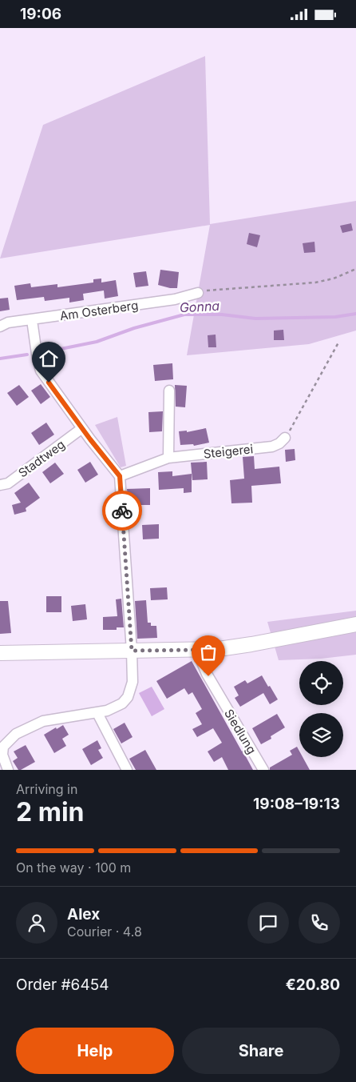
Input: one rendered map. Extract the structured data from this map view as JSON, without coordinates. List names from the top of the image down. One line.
{"streets":{"street":["Am Osterberg","Steigerei","Stadtweg","Siedlung"]},"water":["Gonna"],"page":{"status":"19:06","heading":["2 min","Arriving in","19:08–19:13"],"panel":["Alex","Courier · 4.8","Order #6454","€20.80"],"bar":"On the way · 100 m","buttons":["Help","Share"]}}
